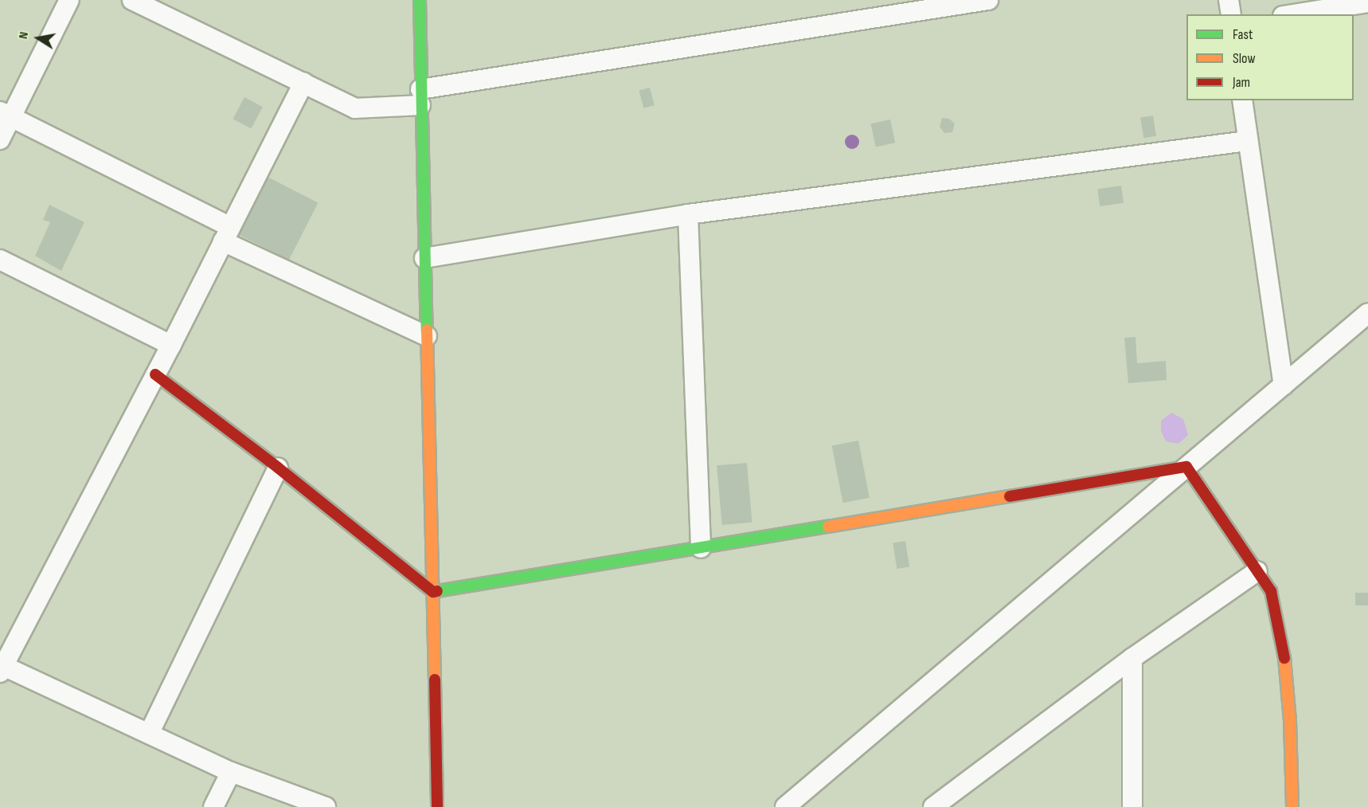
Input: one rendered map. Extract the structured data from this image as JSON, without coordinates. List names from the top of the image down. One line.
{"legend":["Fast","Slow","Jam"],"north":"left"}
